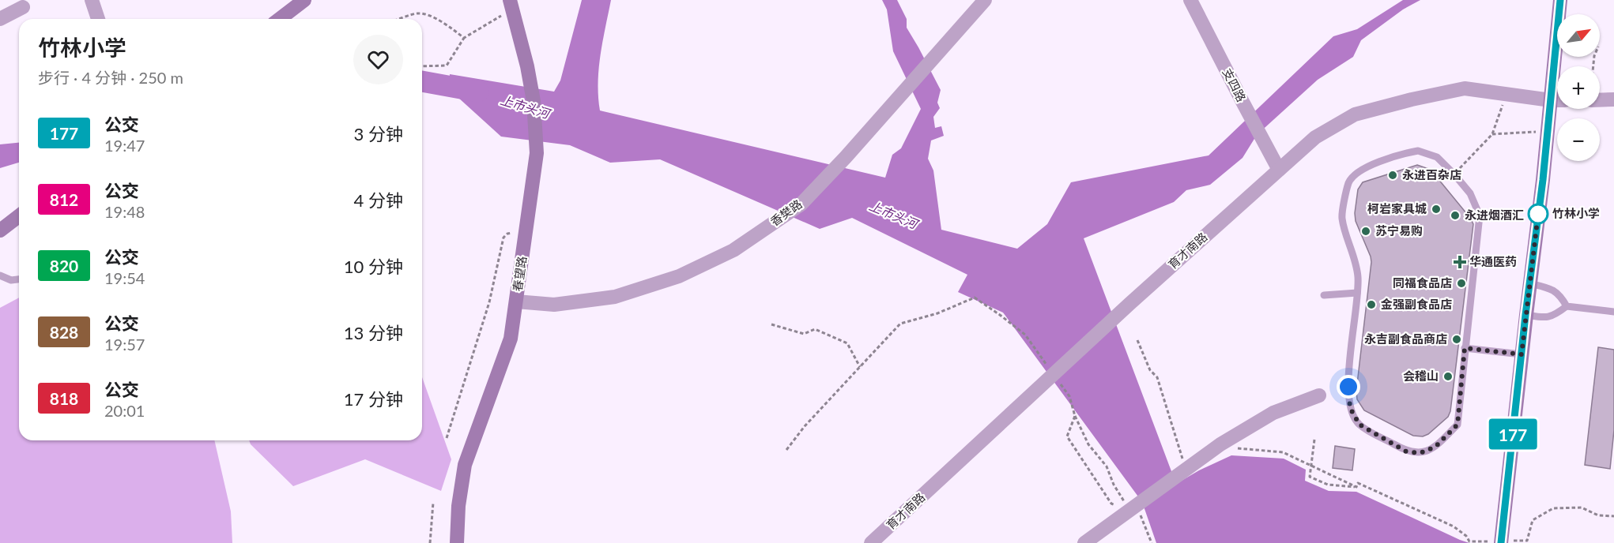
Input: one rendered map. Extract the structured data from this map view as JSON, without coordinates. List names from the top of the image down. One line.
{"streets":{"street":["支四路","香樊路","育才南路","春望路"]},"crossings":[["支四路","育才南路"],["香樊路","春望路"]],"water":["上市头河"],"places":{"other":["永进百杂店","柯岩家具城","竹林小学","永进烟酒汇","苏宁易购","同福食品店","金强副食品店","永吉副食品商店","会稽山"],"health":["华通医药"]},"lines":["bus line 177"],"north":"top right","page":{"on_map":"177","map_buttons":["+","−"],"heading":["竹林小学","步行 · 4 分钟 · 250 m"],"list":[{"mark":"177","name":"公交","note":"19:47","value":"3 分钟"},{"mark":"812","name":"公交","note":"19:48","value":"4 分钟"},{"mark":"820","name":"公交","note":"19:54","value":"10 分钟"},{"mark":"828","name":"公交","note":"19:57","value":"13 分钟"},{"mark":"818","name":"公交","note":"20:01","value":"17 分钟"}]}}
